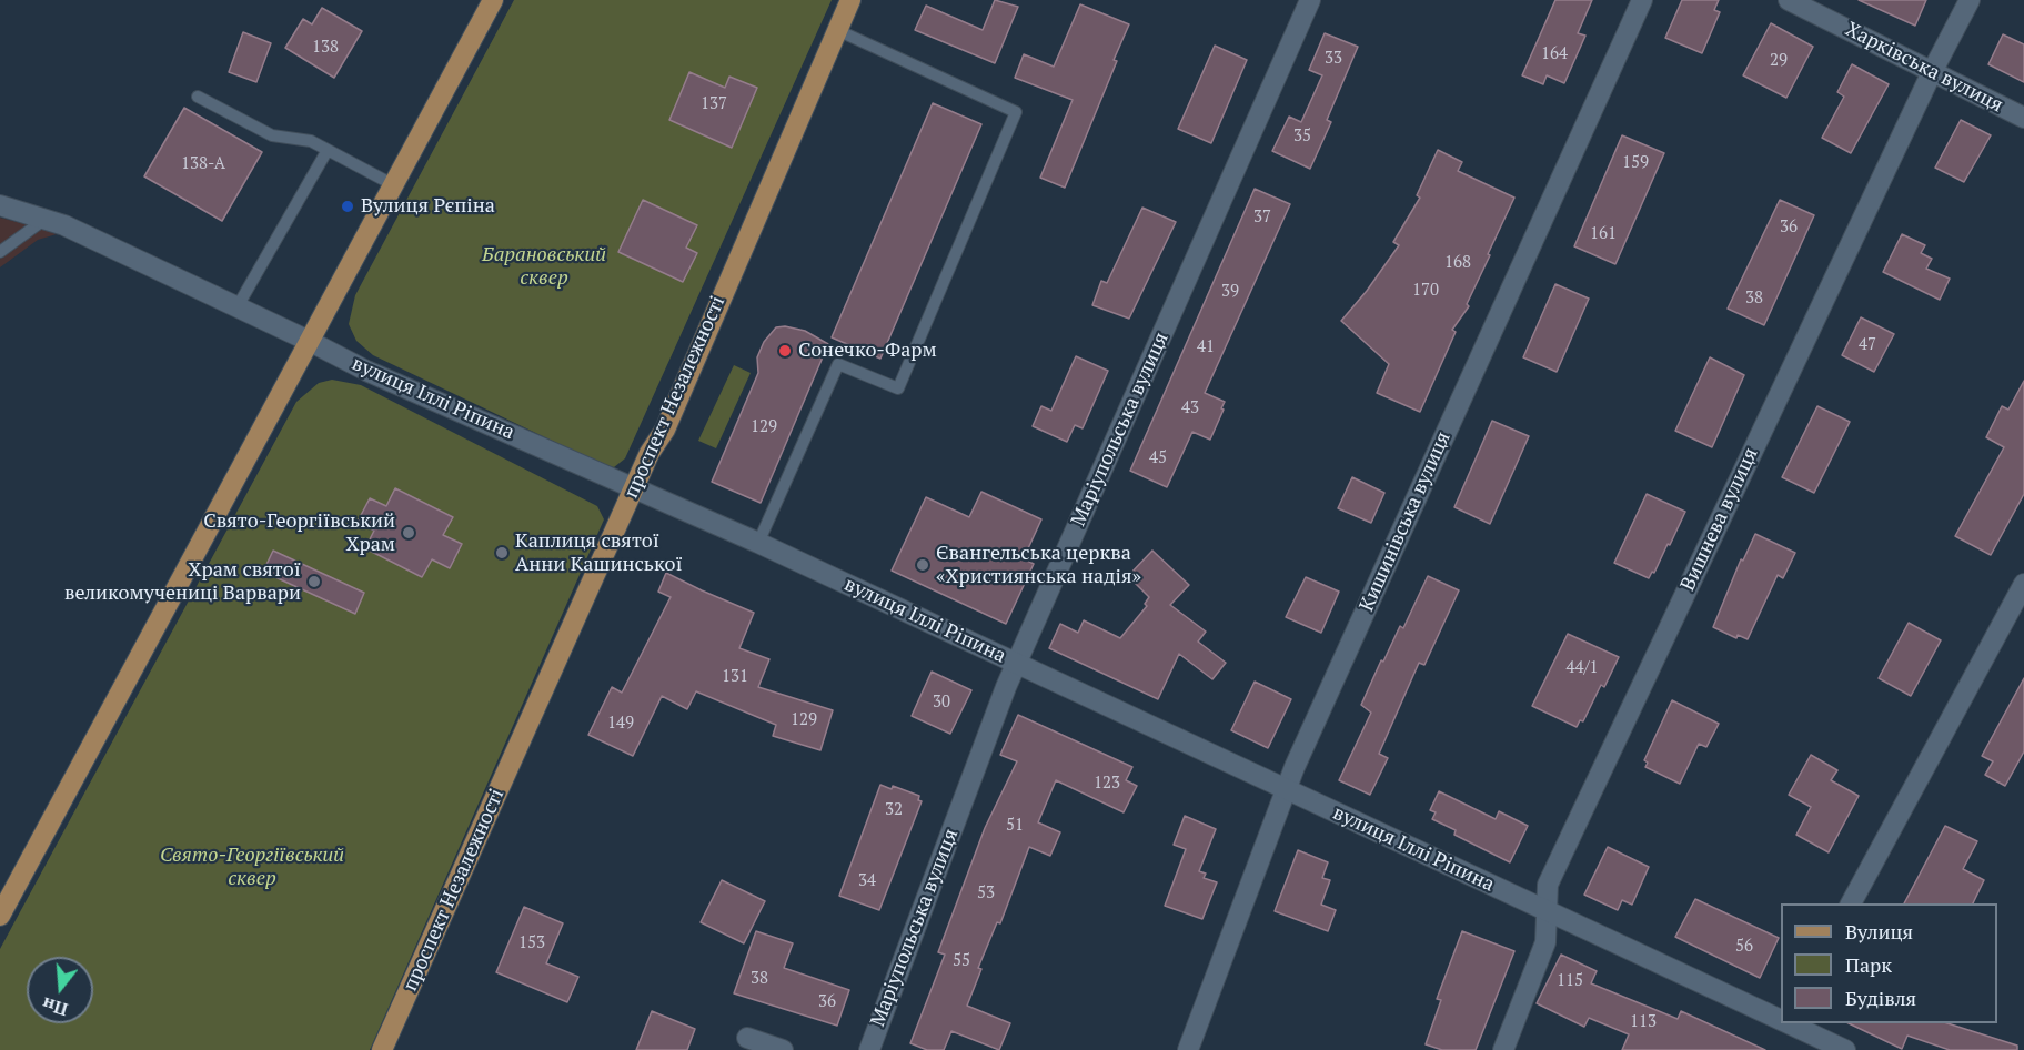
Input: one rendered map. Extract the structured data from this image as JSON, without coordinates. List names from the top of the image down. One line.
{"streets":{"main road":["проспект Незалежності"],"street":["Харківська вулиця","вулиця Іллі Ріпина","Маріупольська вулиця","Вишнева вулиця","Кишинівська вулиця"]},"crossings":[["Харківська вулиця","Вишнева вулиця"],["проспект Незалежності","вулиця Іллі Ріпина"],["вулиця Іллі Ріпина","Маріупольська вулиця"],["вулиця Іллі Ріпина","Вишнева вулиця"],["вулиця Іллі Ріпина","Кишинівська вулиця"]],"parks":["Барановський сквер","Свято-Георгіївський сквер"],"places":["Вулиця Рєпіна","Сонечко-Фарм","Свято-Георгіївський Храм","Каплиця cвятої Анни Кашинської","Євангельська церква «Християнська надія»","Храм святої великомучениці Варвари"],"house_numbers":["138","164","33","29","137","35","159","138-А","37","36","161","168","170","39","38","47","41","43","129","45","44/1","131","30","129","149","123","32","51","34","53","153","56","55","38","115","36","113"],"legend":["Вулиця","Парк","Будівля"],"north":"bottom"}
